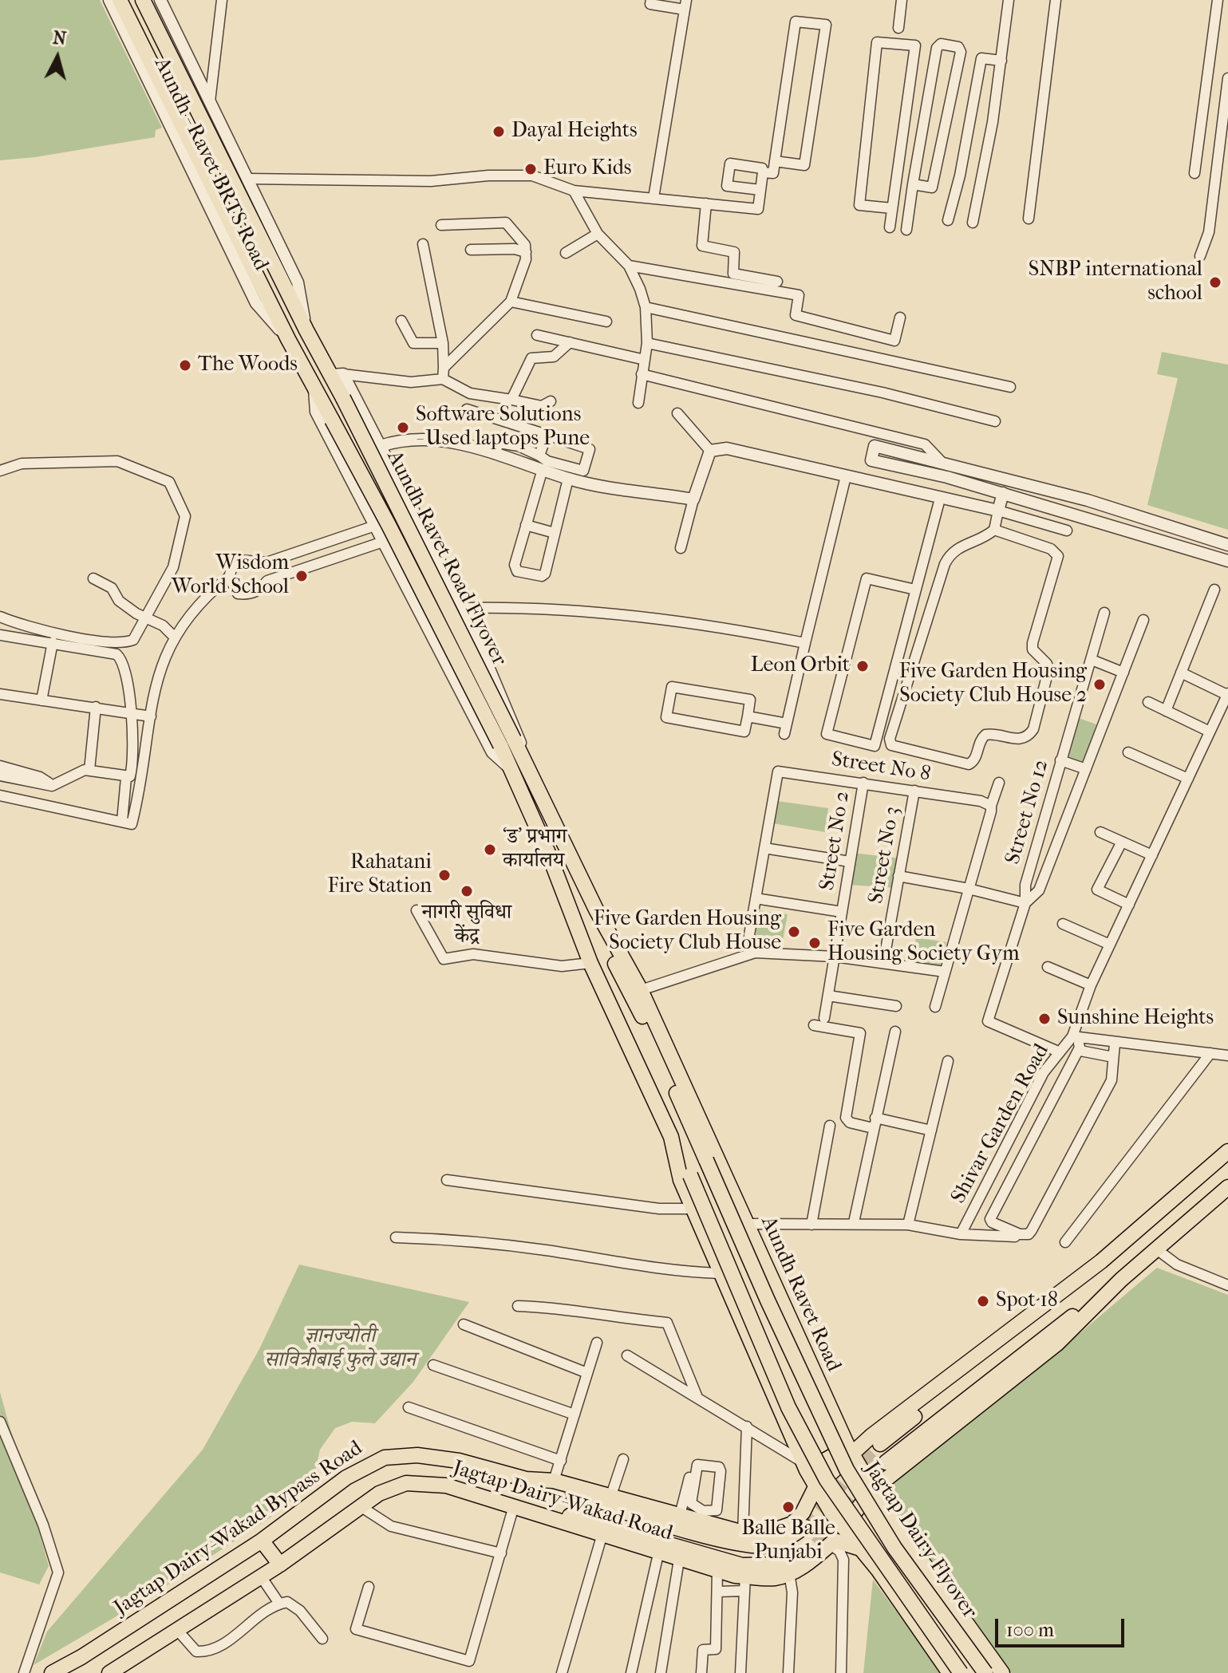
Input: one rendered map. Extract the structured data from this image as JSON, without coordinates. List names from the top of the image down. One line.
{"streets":{"main road":["Aundh Ravet Road Flyover","Aundh Ravet Road","Jagtap Dairy-Wakad Road","Jagtap Dairy-Wakad Bypass Road","Jagtap Dairy Flyover"],"street":["Aundh - Ravet BRTS Road","Street No 8","Street No 12","Street No 2","Street No 3","Shivar Garden Road"]},"crossings":[["Aundh Ravet Road Flyover","Aundh Ravet Road"],["Street No 8","Street No 2"],["Street No 8","Street No 3"],["Street No 12","Shivar Garden Road"],["Aundh Ravet Road","Jagtap Dairy Flyover"],["Jagtap Dairy-Wakad Road","Jagtap Dairy-Wakad Bypass Road"]],"parks":["ज्ञानज्योती सावित्रीबाई फुले उद्यान"],"places":["Dayal Heights","Euro Kids","SNBP international school","The Woods","Software Solutions - Used laptops Pune","Wisdom World School","Leon Orbit","Five Garden Housing Society Club House 2","‘ड’ प्रभाग कार्यालय","Rahatani Fire Station","नागरी सुविधा केंद्र","Five Garden Housing Society Club House","Five Garden Housing Society Gym","Sunshine Heights","Spot 18","Balle Balle Punjabi"],"scale_bar":"100 m","north":"top"}
